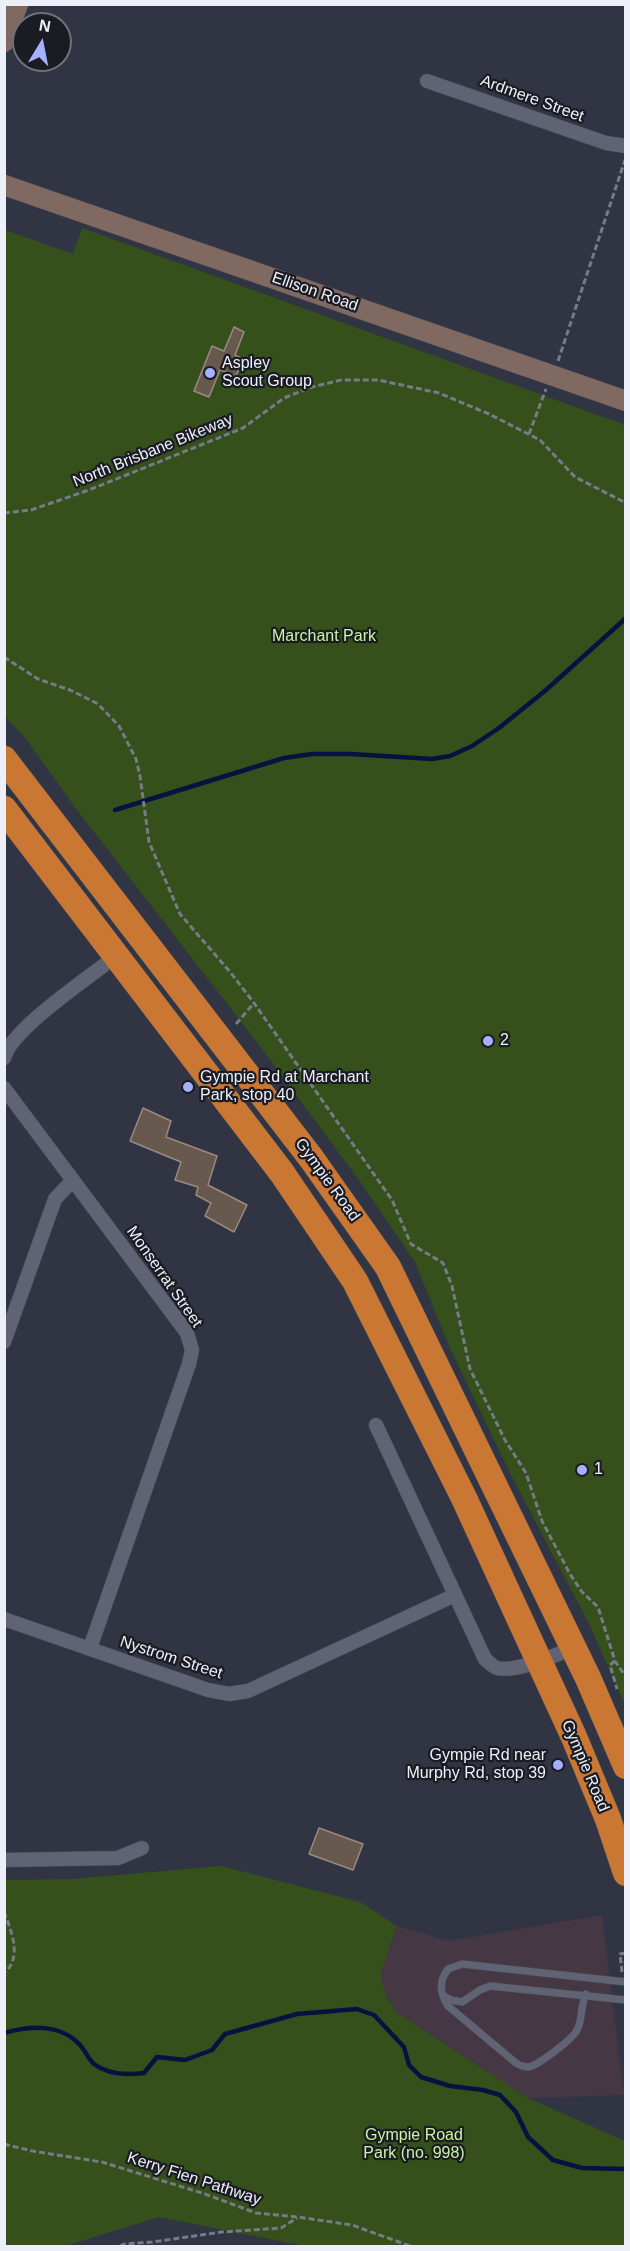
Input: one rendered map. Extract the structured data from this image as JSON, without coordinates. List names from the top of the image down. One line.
{"streets":{"highway":["Gympie Road"],"main road":["Ellison Road"],"street":["Ardmere Street","Monserrat Street","Nystrom Street"],"path":["North Brisbane Bikeway","Kerry Fien Pathway"]},"crossings":[["Monserrat Street","Nystrom Street"]],"parks":["Marchant Park","Gympie Road Park (no. 998)"],"places":["Aspley Scout Group","2","Gympie Rd at Marchant Park, stop 40","1","Gympie Rd near Murphy Rd, stop 39"],"north":"top"}
